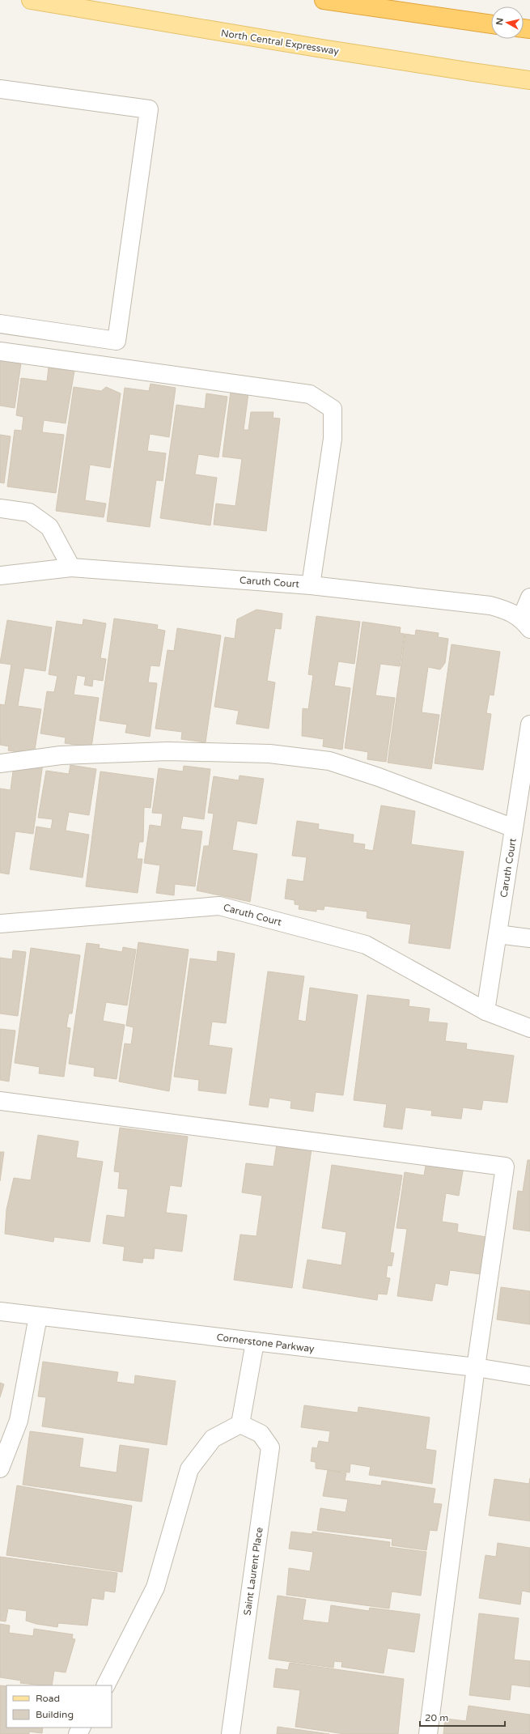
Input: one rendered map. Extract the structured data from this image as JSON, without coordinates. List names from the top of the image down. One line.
{"streets":{"main road":["North Central Expressway"],"street":["Caruth Court","Cornerstone Parkway","Saint Laurent Place"]},"legend":["Road","Building"],"scale_bar":"20 m","north":"left"}
